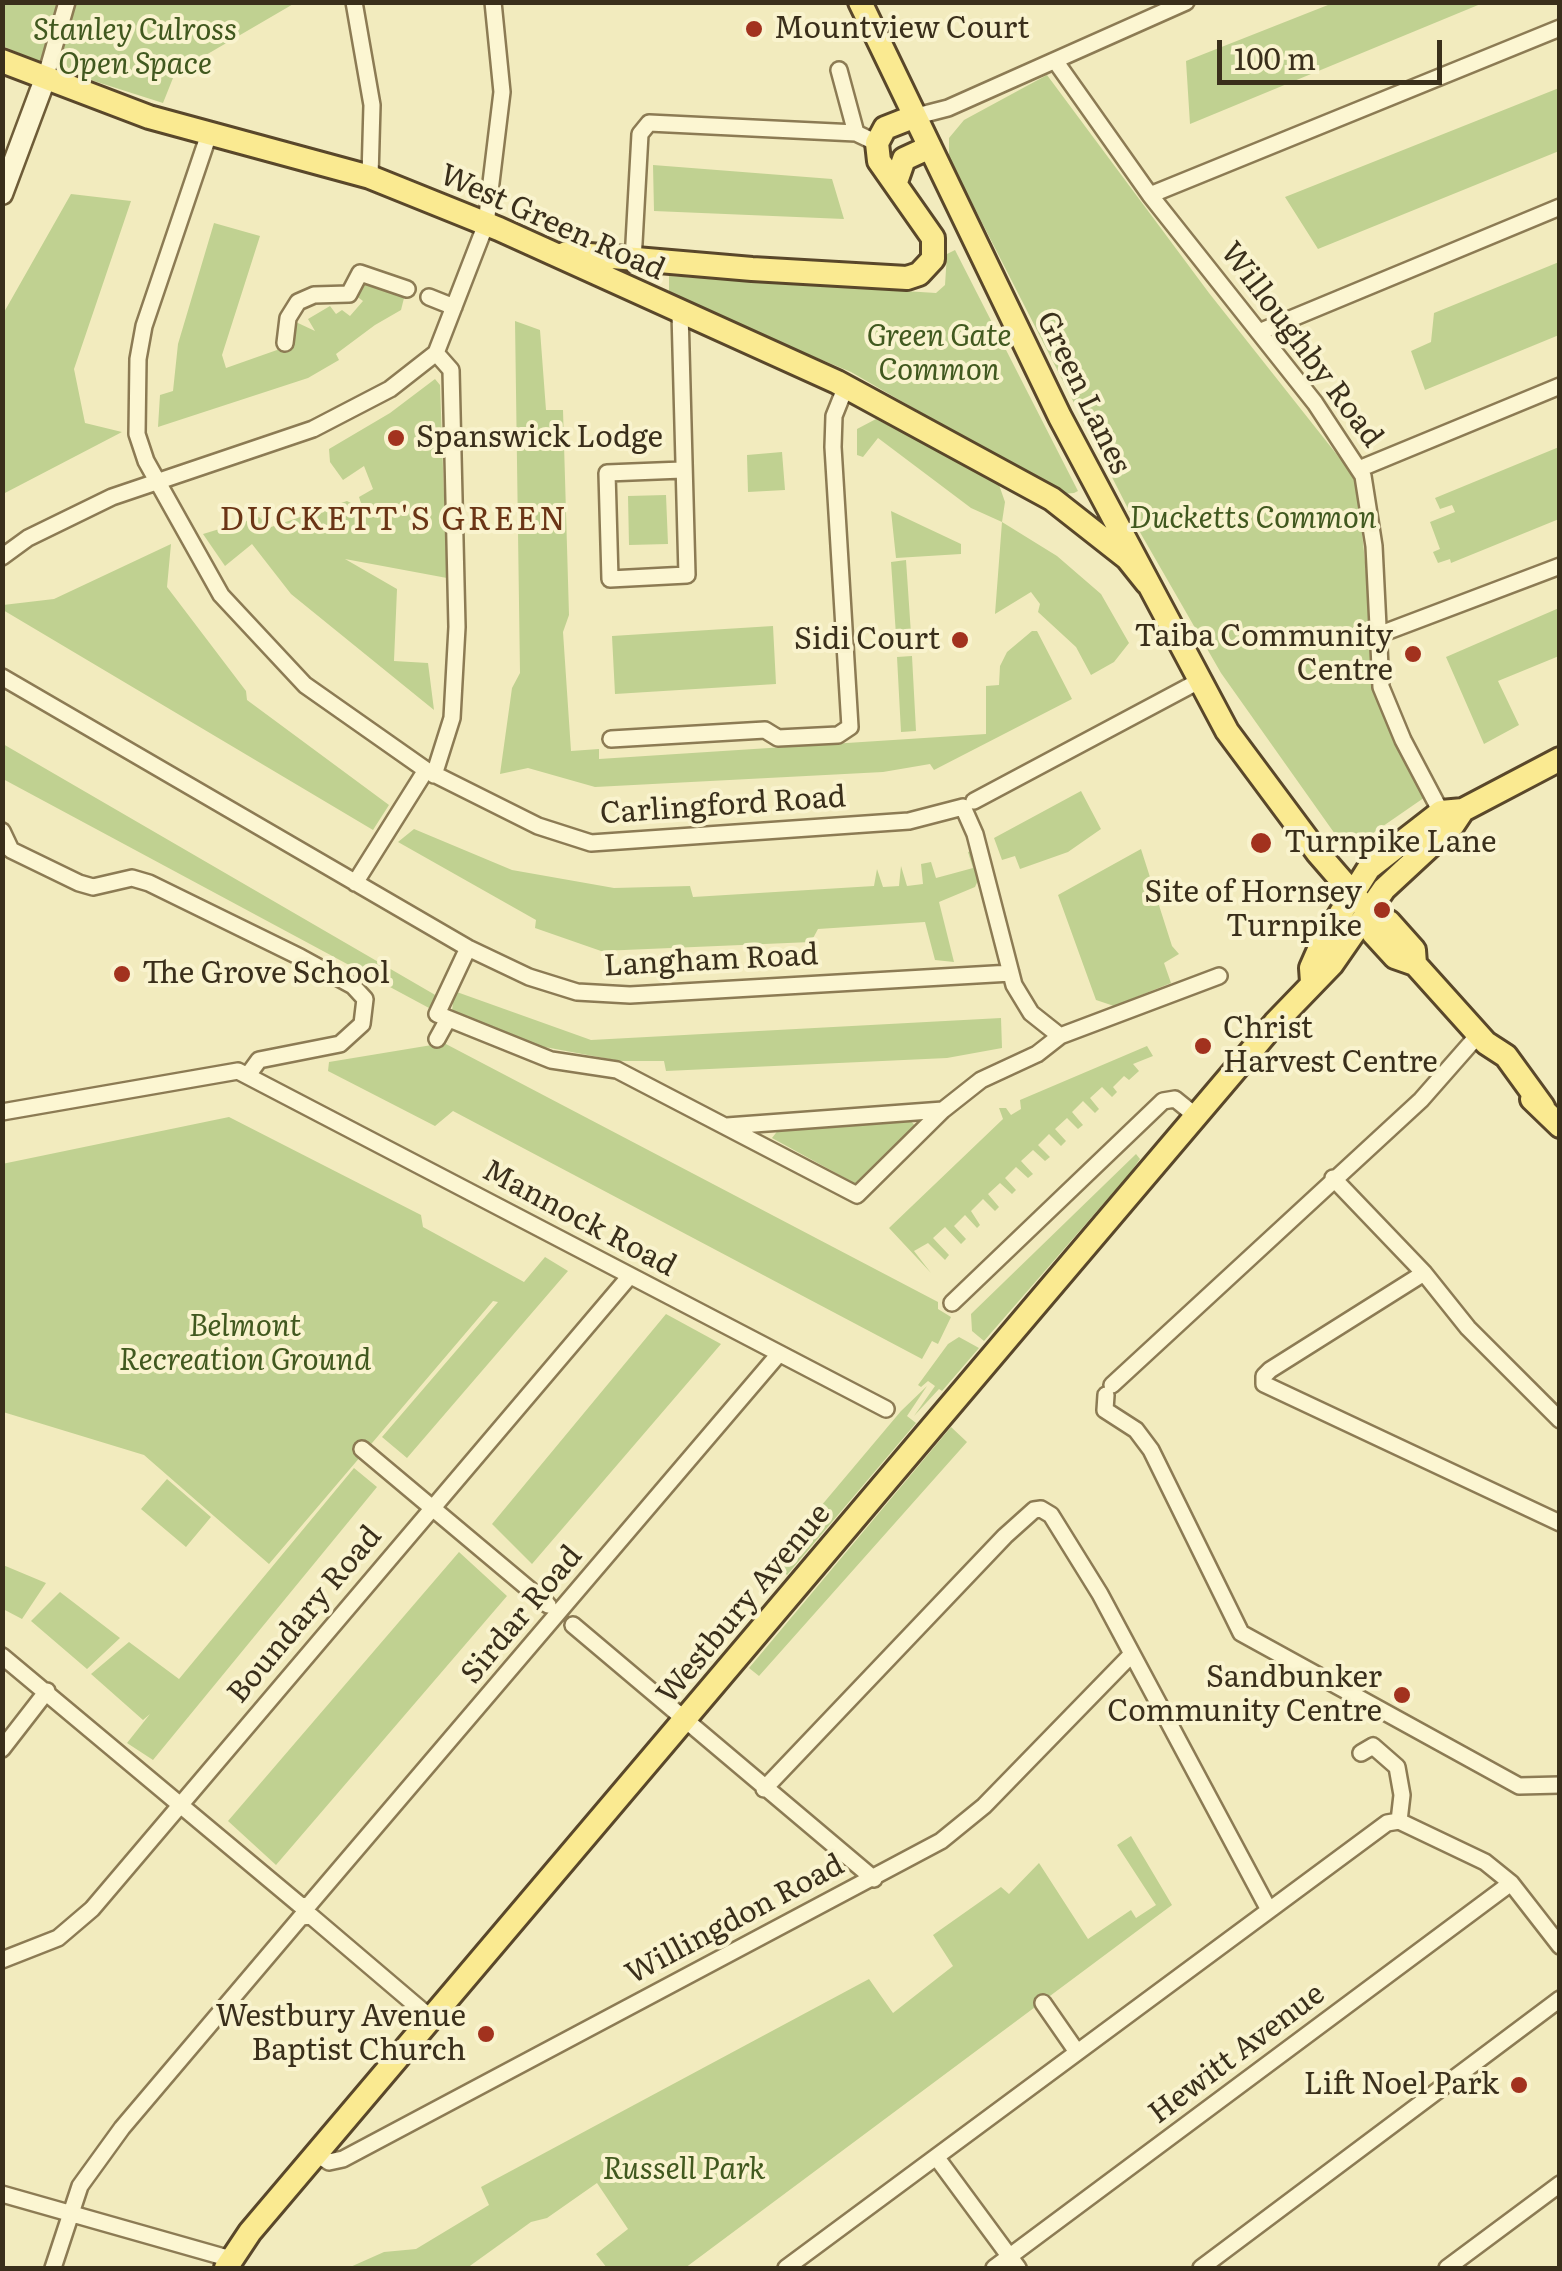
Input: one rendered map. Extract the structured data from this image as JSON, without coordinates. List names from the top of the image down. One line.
{"streets":{"main road":["West Green Road","Green Lanes","Westbury Avenue"],"street":["Willoughby Road","Carlingford Road","Langham Road","Mannock Road","Boundary Road","Sirdar Road","Willingdon Road","Hewitt Avenue"]},"crossings":[["West Green Road","Green Lanes"],["West Green Road","Carlingford Road"],["Green Lanes","Carlingford Road"],["Green Lanes","Westbury Avenue"],["Mannock Road","Boundary Road"],["Mannock Road","Sirdar Road"],["Westbury Avenue","Willingdon Road"]],"districts":["DUCKETT'S GREEN"],"parks":["Stanley Culross Open Space","Green Gate Common","Ducketts Common","Belmont Recreation Ground","Russell Park"],"places":["Mountview Court","Spanswick Lodge","Sidi Court","Taiba Community Centre","Turnpike Lane","Site of Hornsey Turnpike","The Grove School","Christ Harvest Centre","Sandbunker Community Centre","Westbury Avenue Baptist Church","Lift Noel Park"],"scale_bar":"100 m"}
